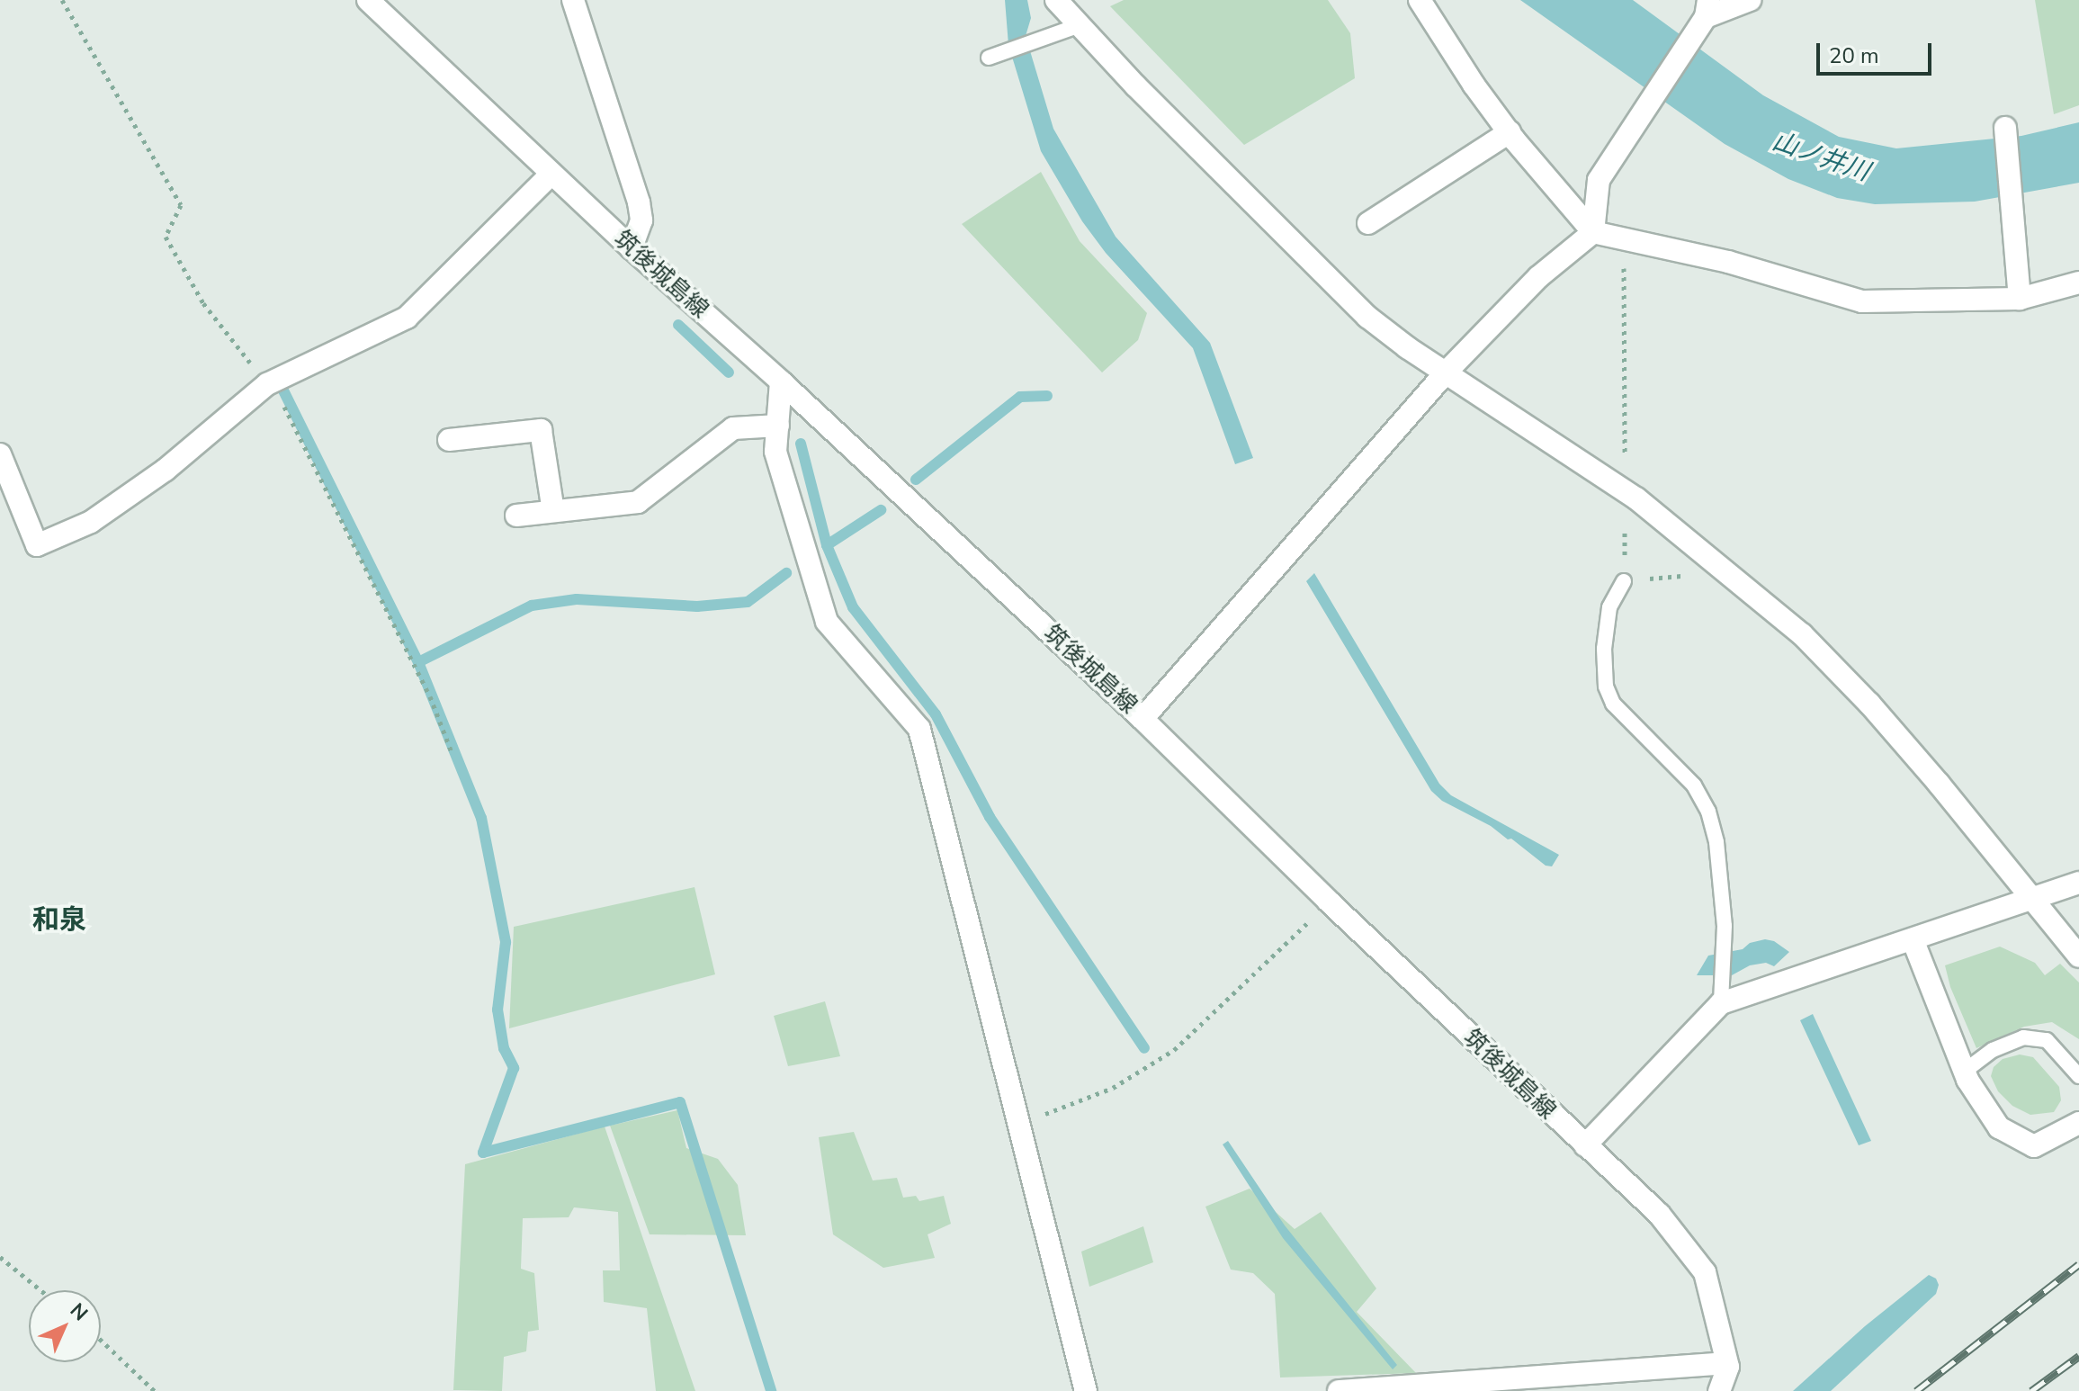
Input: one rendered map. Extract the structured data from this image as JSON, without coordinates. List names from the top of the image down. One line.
{"streets":{"street":["筑後城島線"]},"districts":["和泉"],"water":["山ノ井川"],"scale_bar":"20 m","north":"top right"}
